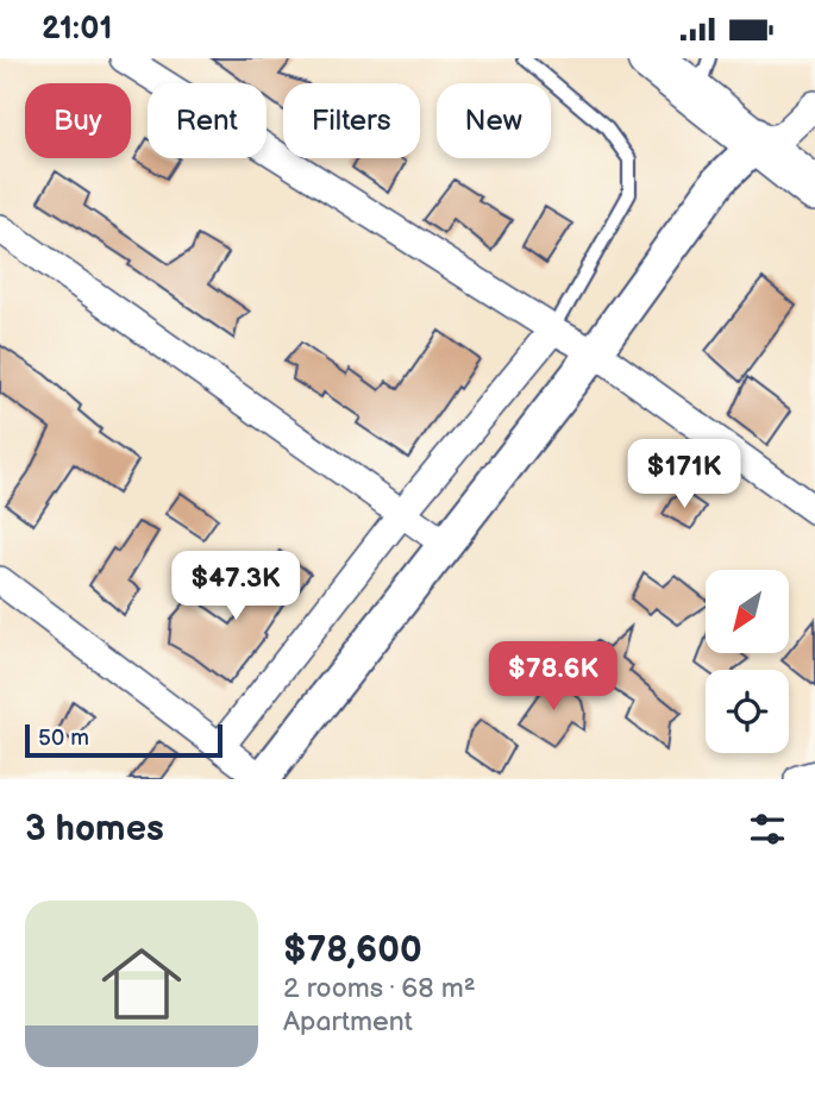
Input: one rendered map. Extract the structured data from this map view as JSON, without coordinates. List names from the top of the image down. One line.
{"scale_bar":"50 m","north":"bottom left","page":{"status":"21:01","chip":["Buy","Rent","Filters","New"],"price":["$171K","$47.3K","$78.6K"],"scale":"50 m","heading":"3 homes","list":[{"name":"$78,600","note":"2 rooms · 68 m² · Apartment"}]}}
